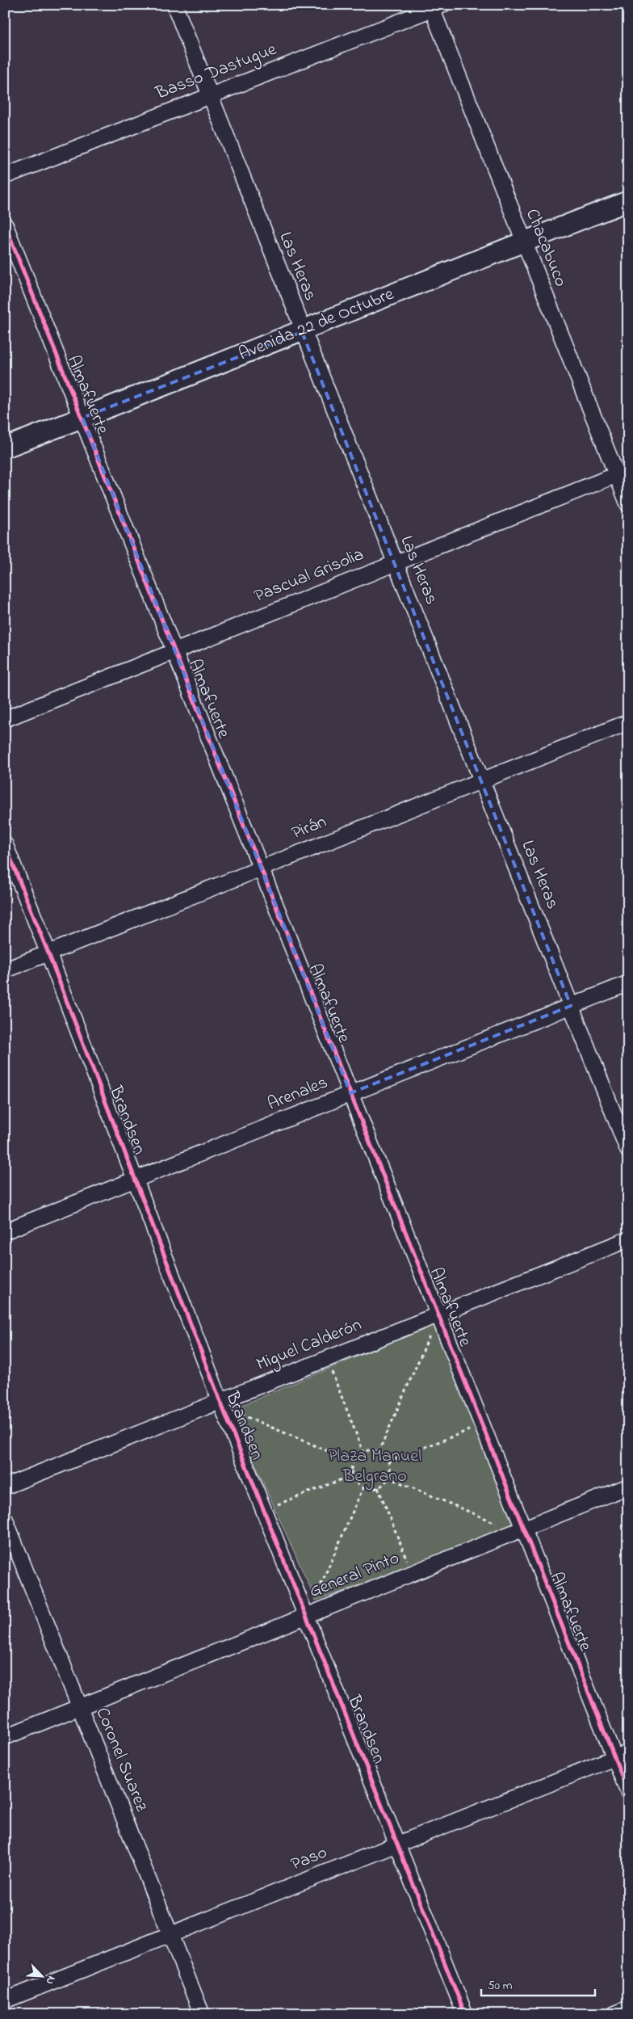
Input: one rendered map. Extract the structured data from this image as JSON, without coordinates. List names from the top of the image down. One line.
{"streets":{"main road":["Avenida 22 de Octubre"],"street":["Basso Dastugue","Chacabuco","Las Heras","Almafuerte","Pascual Grisolia","Pirán","Arenales","Brandsen","Miguel Calderón","General Pinto","Coronel Suarez","Paso"]},"crossings":[["Basso Dastugue","Chacabuco"],["Basso Dastugue","Las Heras"],["Chacabuco","Avenida 22 de Octubre"],["Chacabuco","Pascual Grisolia"],["Las Heras","Avenida 22 de Octubre"],["Las Heras","Pascual Grisolia"],["Las Heras","Pirán"],["Las Heras","Arenales"],["Avenida 22 de Octubre","Almafuerte"],["Almafuerte","Pascual Grisolia"],["Almafuerte","Pirán"],["Almafuerte","Arenales"],["Almafuerte","Miguel Calderón"],["Almafuerte","General Pinto"],["Almafuerte","Paso"],["Pirán","Brandsen"],["Arenales","Brandsen"],["Brandsen","Miguel Calderón"],["Brandsen","General Pinto"],["Brandsen","Paso"],["General Pinto","Coronel Suarez"],["Coronel Suarez","Paso"]],"parks":["Plaza Manuel Belgrano"],"scale_bar":"50 m","north":"bottom right"}
